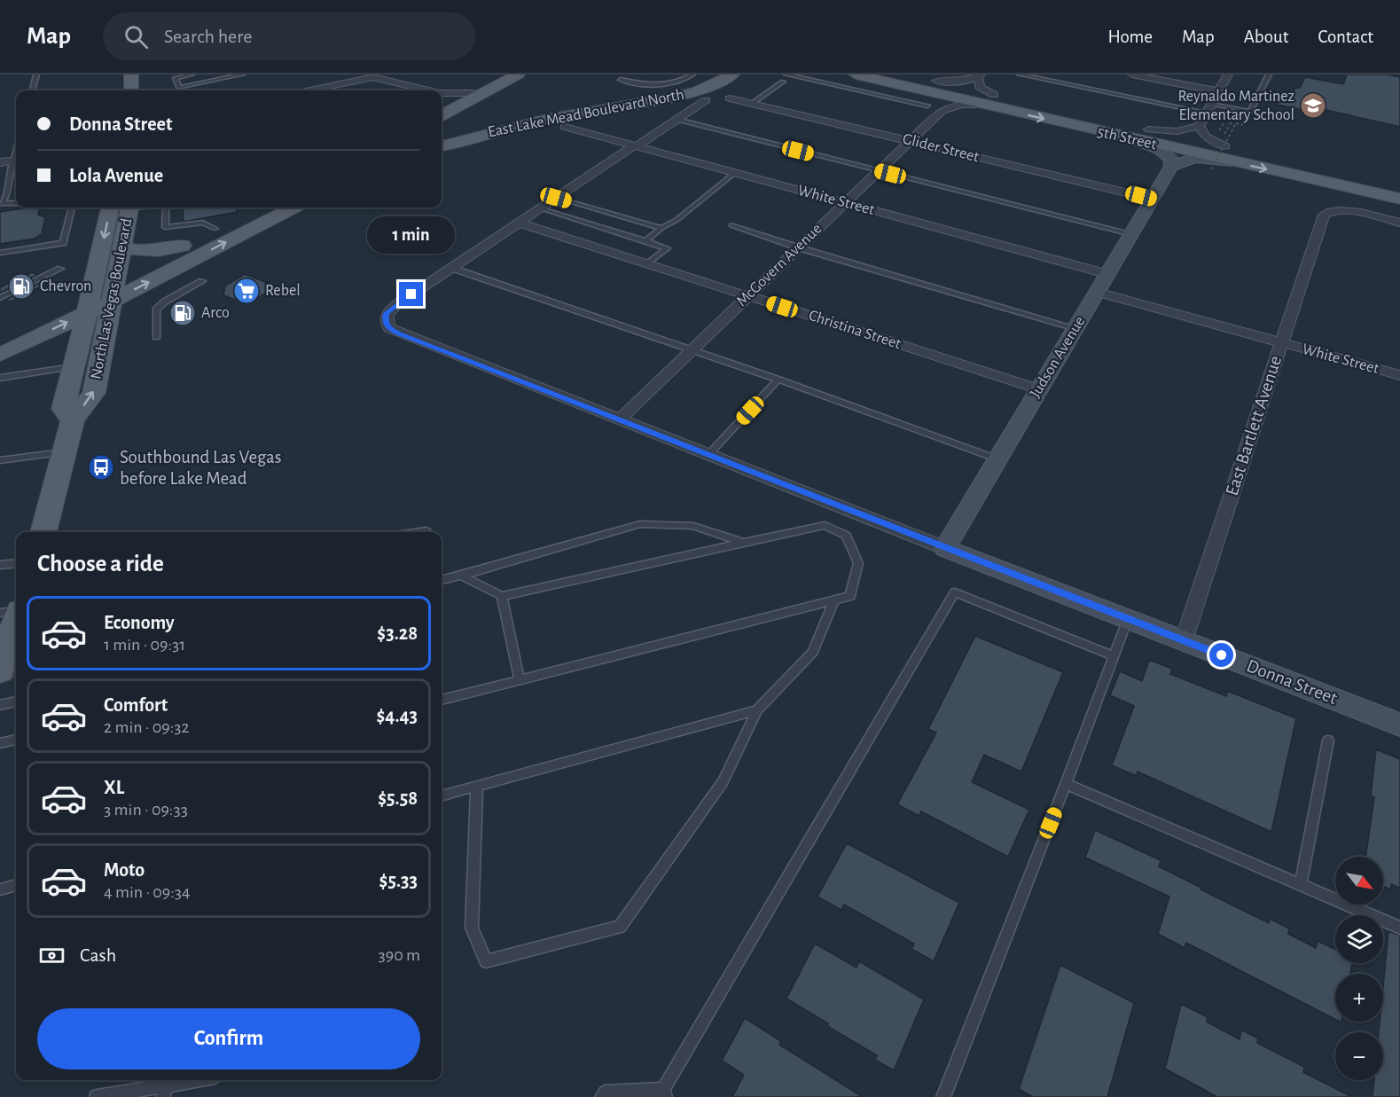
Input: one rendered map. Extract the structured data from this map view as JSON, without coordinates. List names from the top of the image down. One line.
{"streets":{"main road":["East Lake Mead Boulevard North","5th Street","North Las Vegas Boulevard"],"street":["Glider Street","White Street","McGovern Avenue","Christina Street","Judson Avenue","East Bartlett Avenue","Donna Street"]},"crossings":[["Glider Street","McGovern Avenue"],["Glider Street","Judson Avenue"],["White Street","McGovern Avenue"],["White Street","Judson Avenue"],["White Street","East Bartlett Avenue"],["McGovern Avenue","Christina Street"],["McGovern Avenue","Donna Street"],["Christina Street","Judson Avenue"],["Judson Avenue","Donna Street"],["East Bartlett Avenue","Donna Street"]],"places":{"school or university":["Reynaldo Martinez Elementary School"],"fuel station":["Chevron","Arco"],"supermarket":["Rebel"],"bus stop":["Southbound Las Vegas before Lake Mead"]},"north":"bottom right","page":{"header":"Map","search":"Search here","nav":["Home","Map","About","Contact"],"banner":["Donna Street","Lola Avenue"],"bubble":"1 min","heading":"Choose a ride","list":[{"name":"Economy","note":"1 min · 09:31","value":"$3.28"},{"name":"Comfort","note":"2 min · 09:32","value":"$4.43"},{"name":"XL","note":"3 min · 09:33","value":"$5.58"},{"name":"Moto","note":"4 min · 09:34","value":"$5.33"}],"map_buttons":["+","−"],"pay":["Cash","390 m"],"buttons":"Confirm"}}
